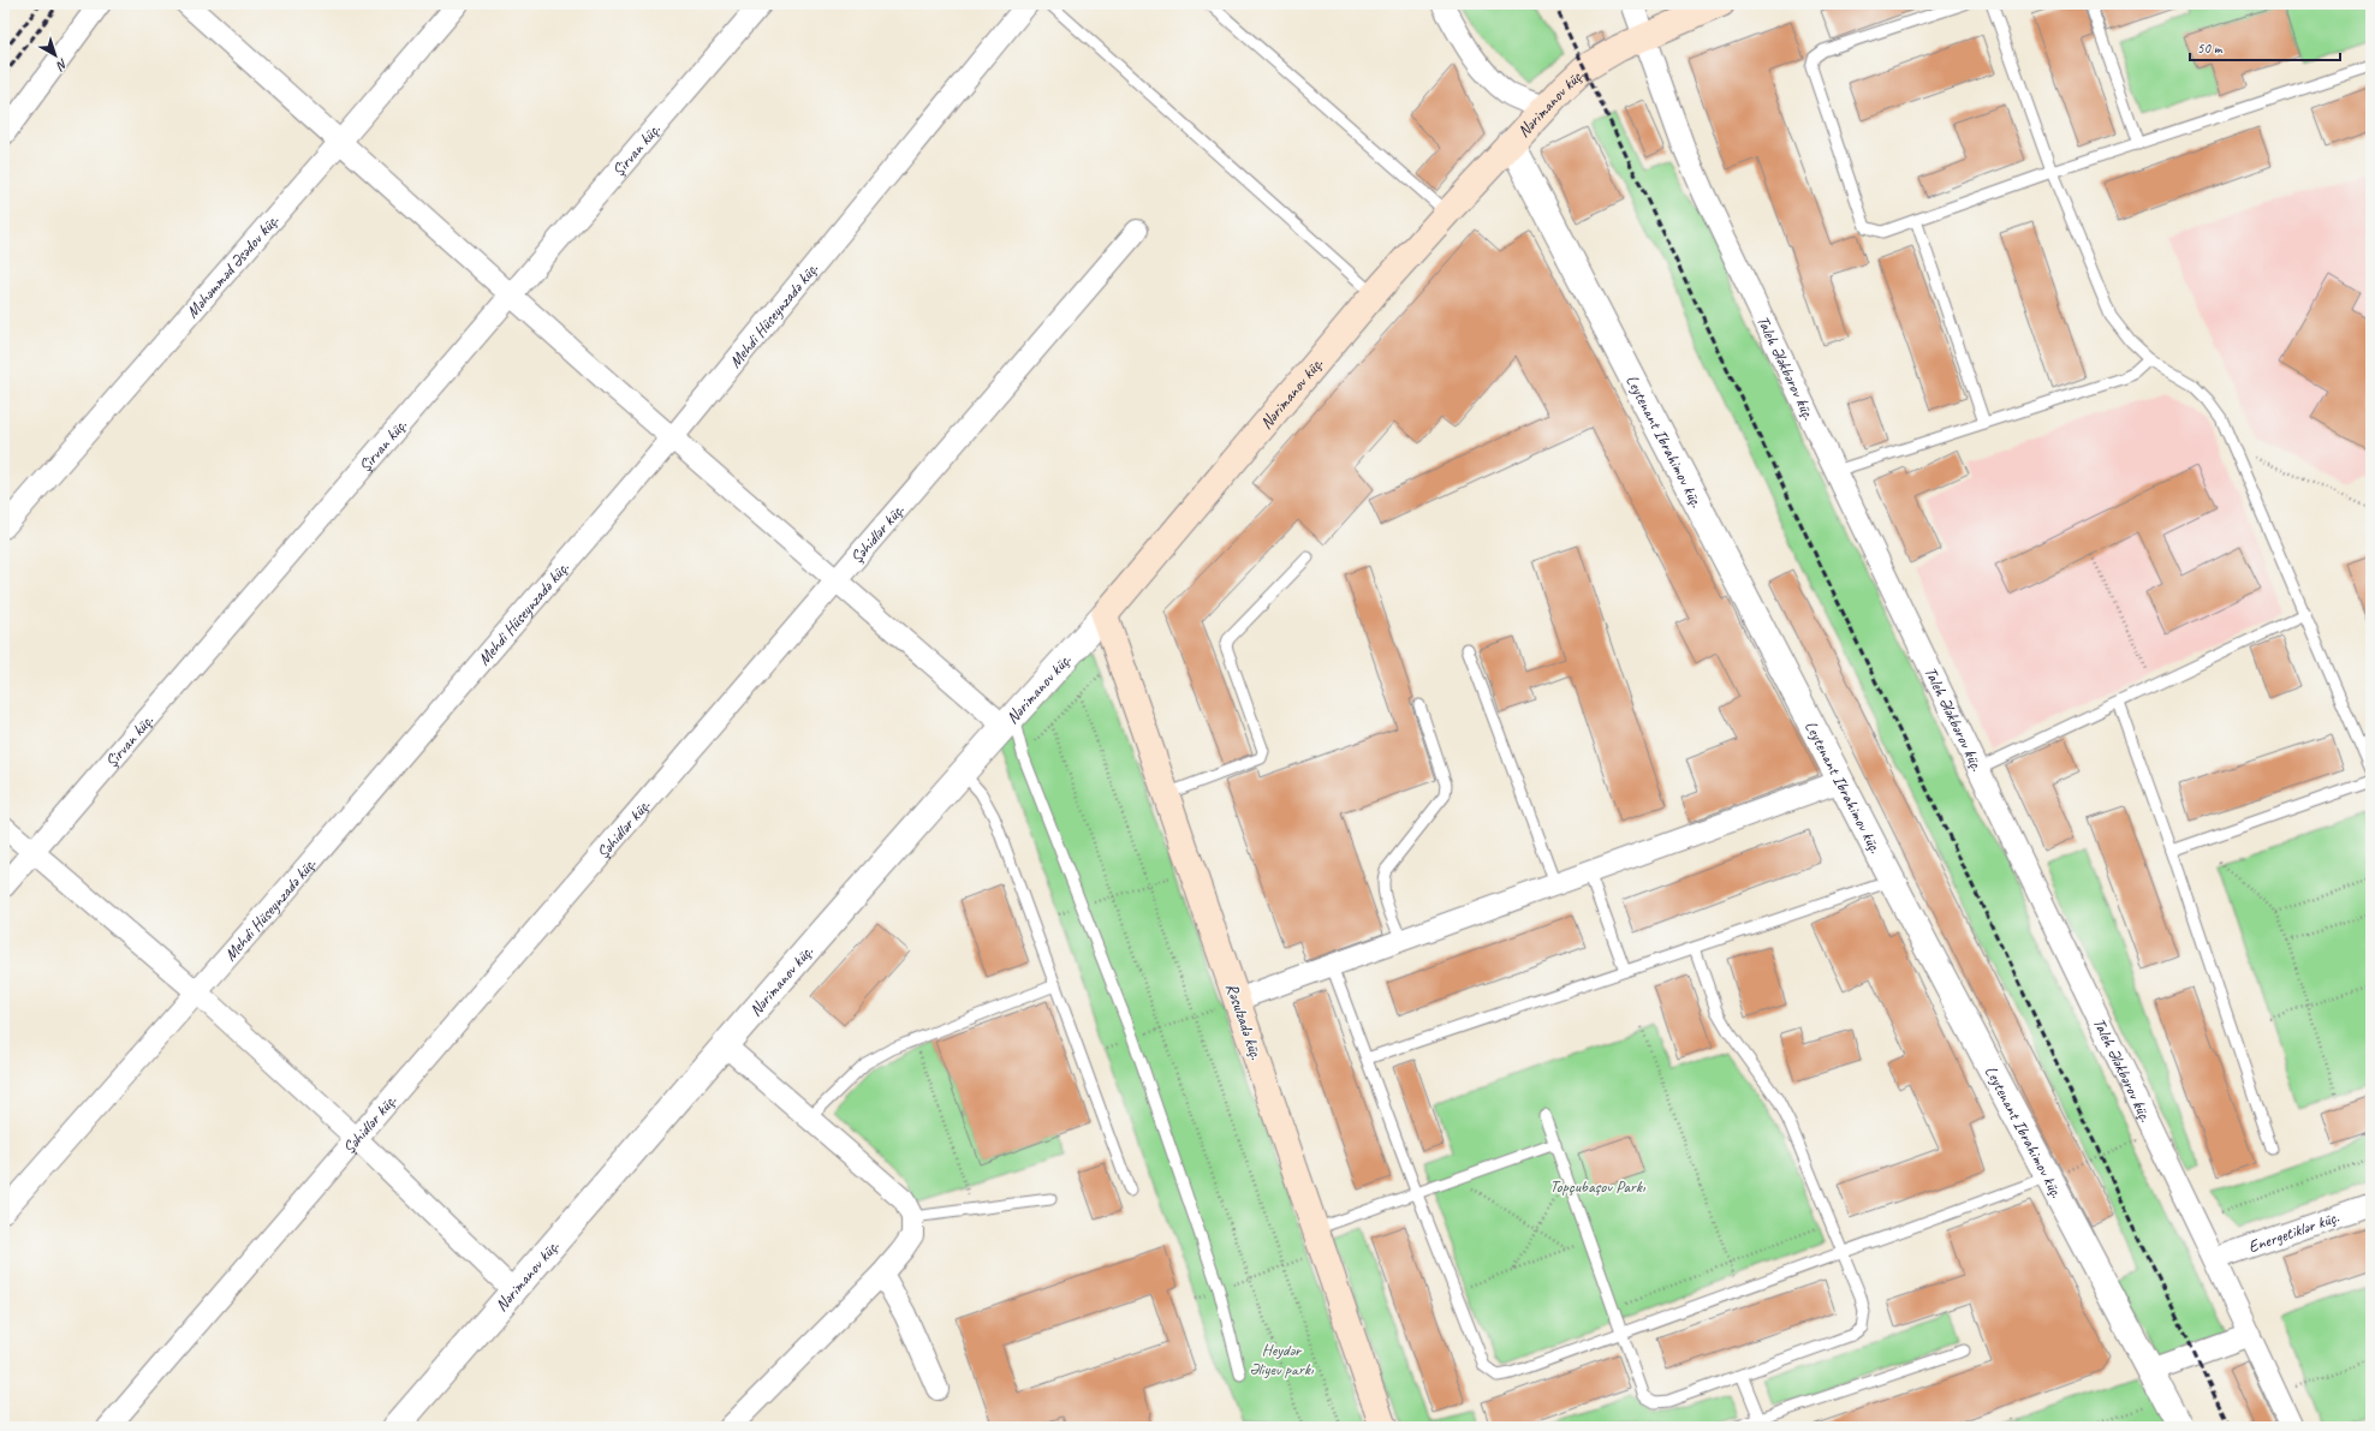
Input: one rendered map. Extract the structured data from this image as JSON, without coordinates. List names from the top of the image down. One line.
{"streets":{"main road":["Nərimanov küç.","Rəsulzadə küç."],"street":["Şirvan küç.","Məhəmməd Əsədov küç.","Mehdi Hüseynzadə küç.","Taleh Ələkbərov küç.","Leytenant Ibrahimov küç.","Şəhidlər küç.","Energetiklər küç."]},"crossings":[["Nərimanov küç.","Taleh Ələkbərov küç."],["Nərimanov küç.","Leytenant Ibrahimov küç."],["Nərimanov küç.","Rəsulzadə küç."],["Taleh Ələkbərov küç.","Energetiklər küç."]],"parks":["Topçubaşov Parkı","Heydər Əliyev parkı"],"scale_bar":"50 m","north":"bottom right"}
